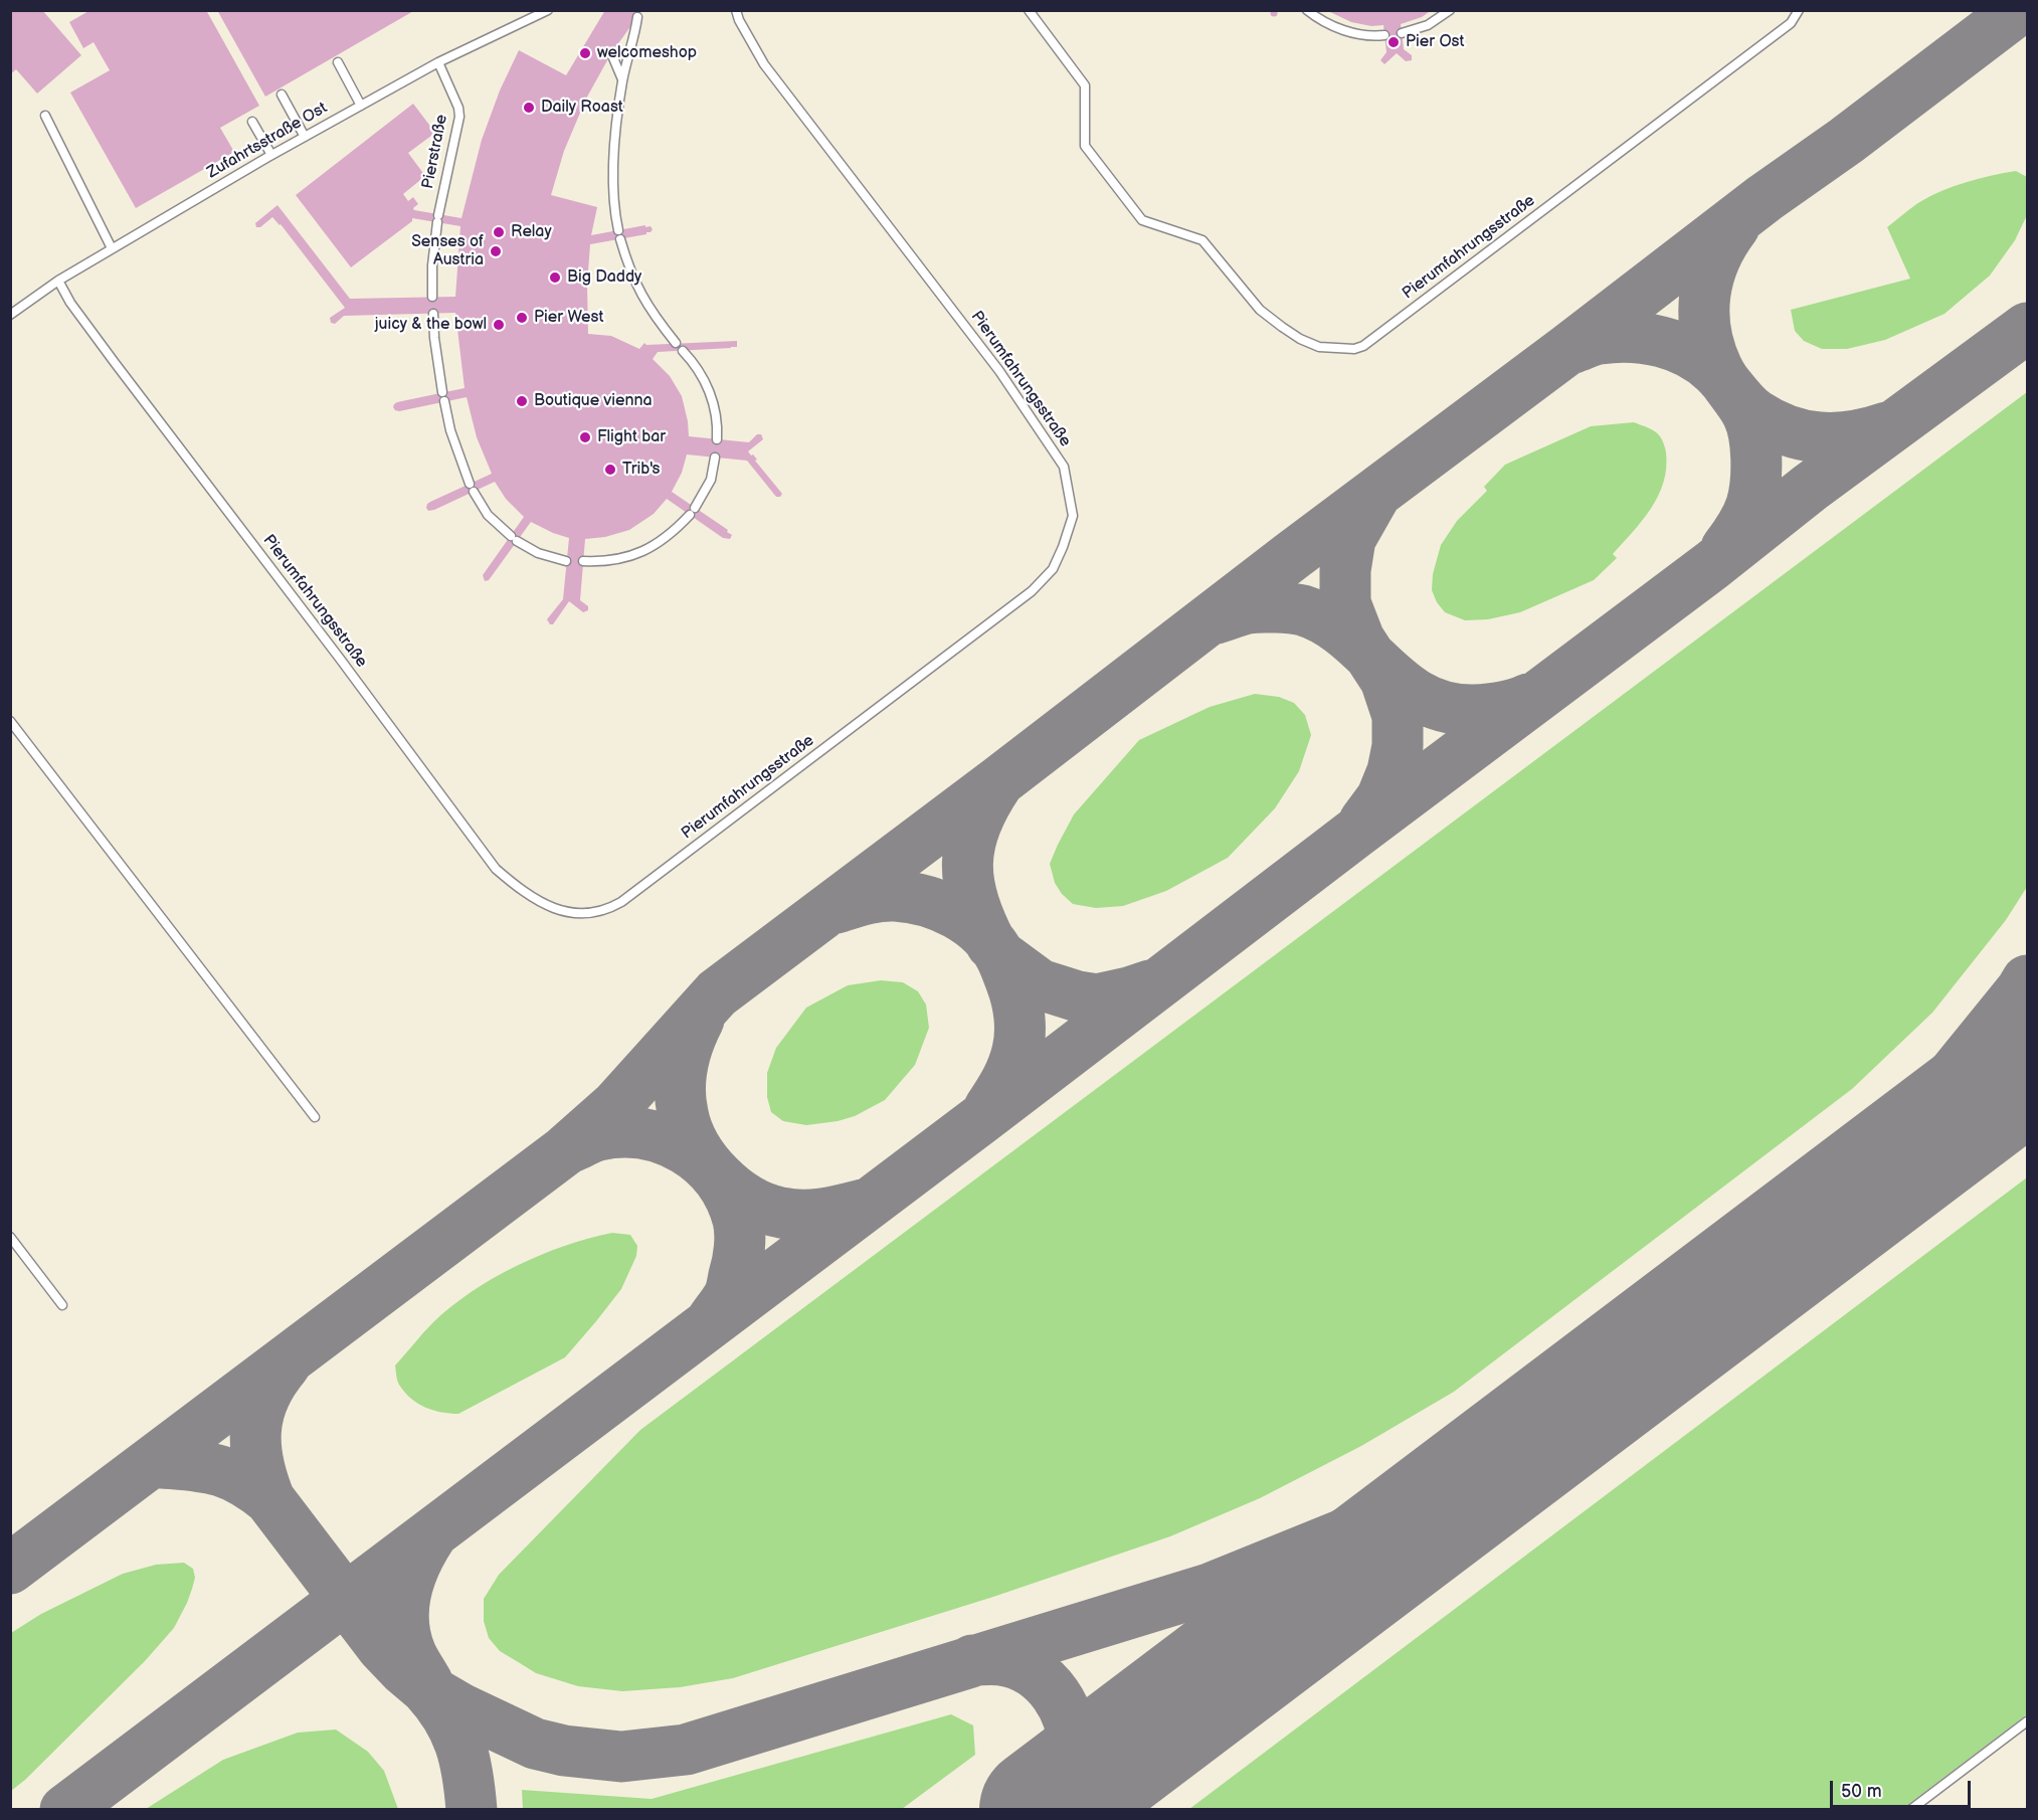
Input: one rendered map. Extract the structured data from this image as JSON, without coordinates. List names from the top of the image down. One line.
{"streets":{"lane":["Zufahrtsstraße Ost","Pierstraße","Pierumfahrungsstraße"]},"crossings":[["Zufahrtsstraße Ost","Pierstraße"],["Zufahrtsstraße Ost","Pierumfahrungsstraße"]],"places":["Pier Ost","welcomeshop","Daily Roast","Relay","Senses of Austria","Big Daddy","Pier West","juicy & the bowl","Boutique vienna","Flight bar","Trib's"],"scale_bar":"50 m"}
